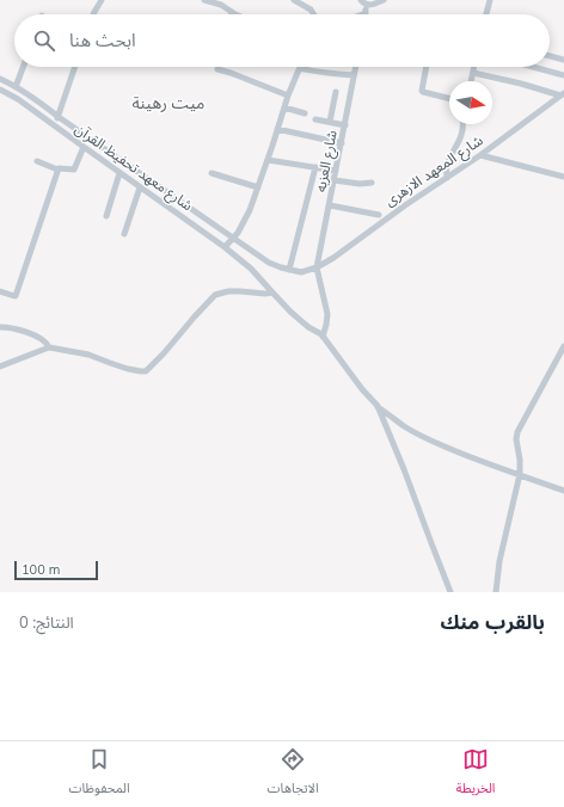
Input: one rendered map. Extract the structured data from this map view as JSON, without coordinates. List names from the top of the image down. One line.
{"streets":{"street":["شارع العزبه","شارع معهد تحفيظ القرآن","شارع المعهد الازهرى"]},"crossings":[["شارع العزبه","شارع المعهد الازهرى"]],"districts":["ميت رهينة"],"scale_bar":"100 m","north":"right","page":{"search":"ابحث هنا","scale":"100 m","heading":["بالقرب منك","النتائج: 0"],"nav":["الخريطة","الاتجاهات","المحفوظات"]}}
